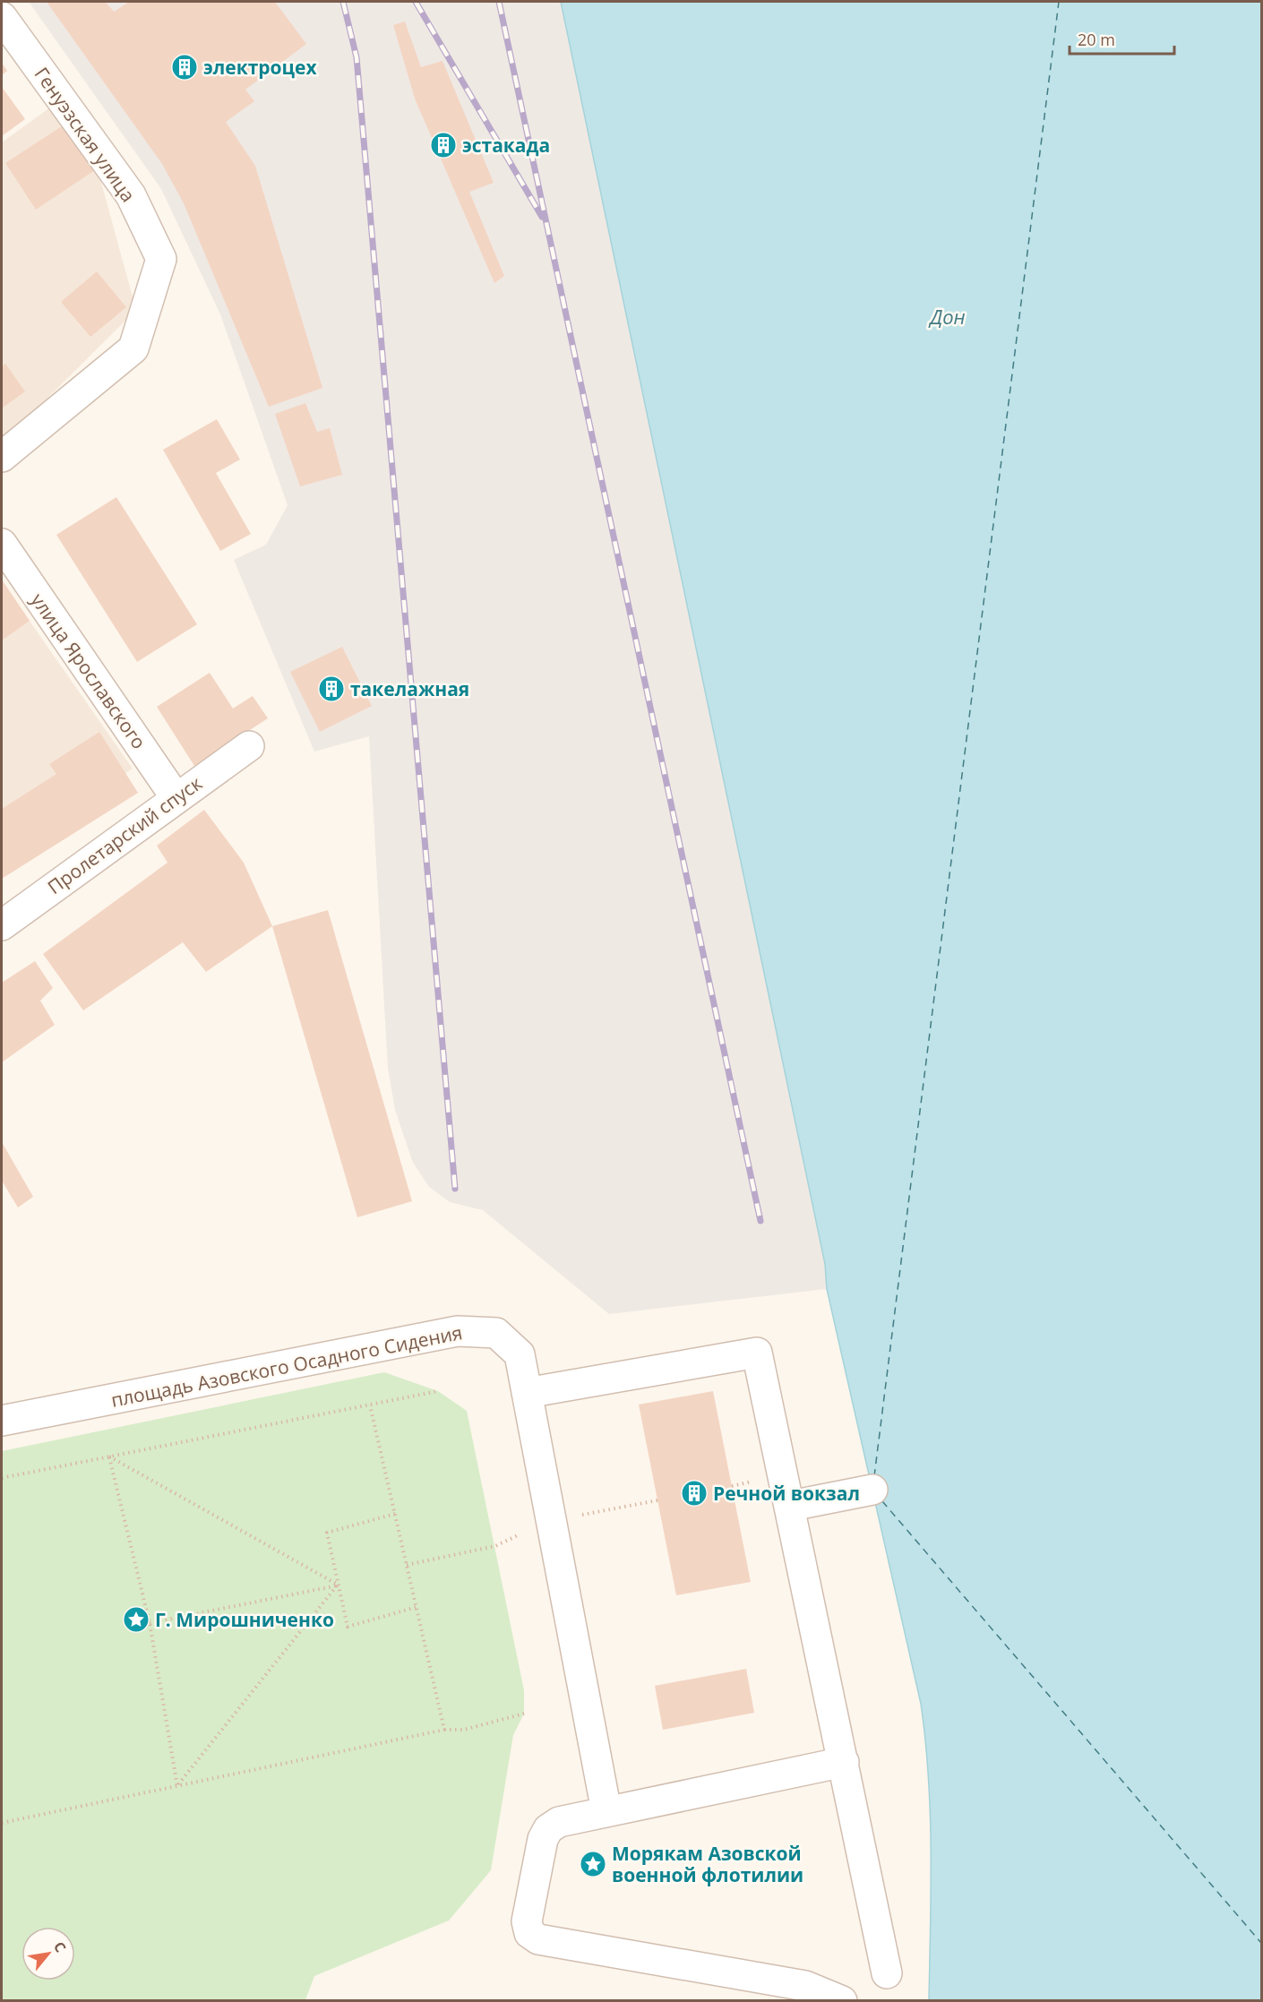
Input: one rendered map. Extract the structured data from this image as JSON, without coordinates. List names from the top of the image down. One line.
{"streets":{"street":["Генуэзская улица","улица Ярославского","Пролетарский спуск","площадь Азовского Осадного Сидения"]},"crossings":[["улица Ярославского","Пролетарский спуск"]],"water":["Дон"],"places":{"building":["электроцех","эстакада","такелажная","Речной вокзал"],"place":["Г. Мирошниченко","Морякам Азовской военной флотилии"]},"scale_bar":"20 m","north":"top right"}
